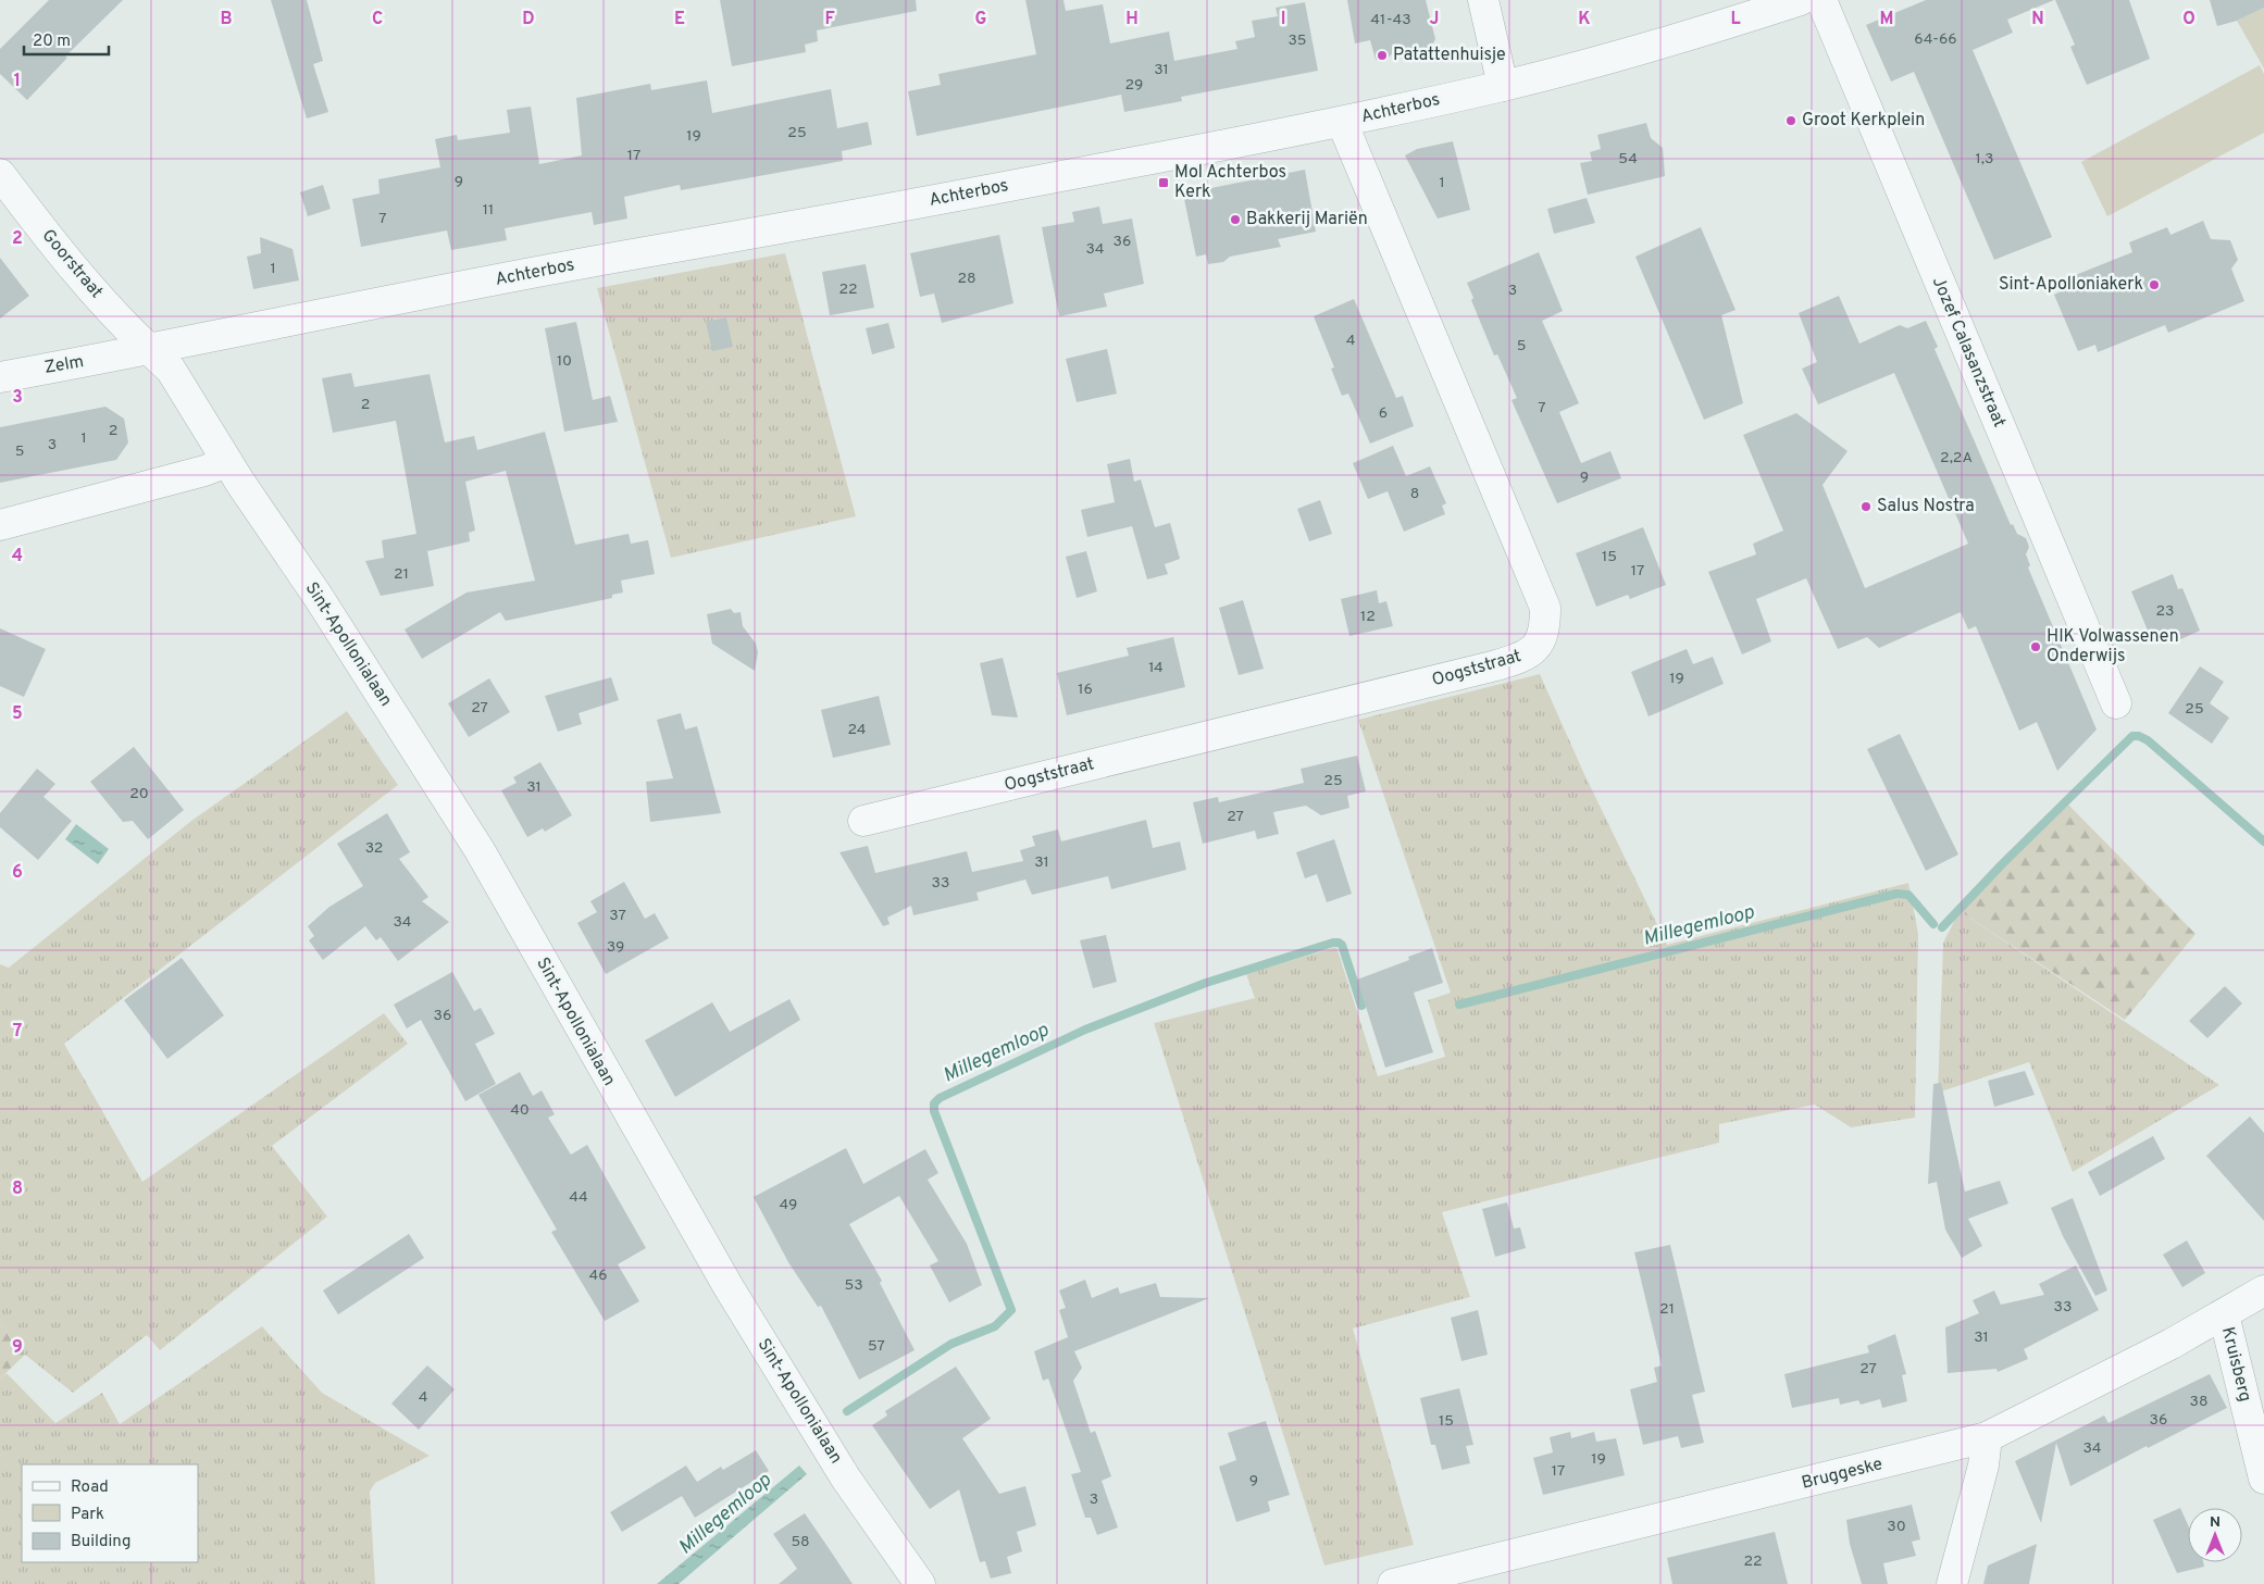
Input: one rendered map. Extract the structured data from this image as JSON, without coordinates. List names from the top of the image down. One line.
{"streets":{"street":["Achterbos","Goorstraat","Jozef Calasanzstraat","Zelm","Sint-Apollonialaan","Oogststraat","Kruisberg","Bruggeske"]},"crossings":[["Achterbos","Goorstraat"],["Achterbos","Zelm"],["Achterbos","Sint-Apollonialaan"],["Achterbos","Oogststraat"],["Goorstraat","Zelm"],["Goorstraat","Sint-Apollonialaan"],["Zelm","Sint-Apollonialaan"],["Kruisberg","Bruggeske"]],"water":["Millegemloop"],"places":{"other":["Patattenhuisje","Groot Kerkplein","Bakkerij Mariën","Sint-Apolloniakerk","Salus Nostra","HIK Volwassenen Onderwijs"],"transit":["Mol Achterbos Kerk"]},"house_numbers":["41-43","64-66","35","31","29","25","19","17","54","1,3","9","1","11","7","36","34","1","28","22","3","4","5","10","2","7","6","2","1","3","5","2,2A","9","8","15","17","21","23","12","14","19","16","27","25","24","25","31","20","27","32","31","33","37","34","39","36","40","44","49","46","53","33","21","31","57","27","4","38","36","15","34","19","17","9","3","30","58","22"],"legend":["Road","Park","Building"],"scale_bar":"20 m","north":"top","grid":{"columns":["B","C","D","E","F","G","H","I","J","K","L","M","N","O"],"rows":["1","2","3","4","5","6","7","8","9"]}}
